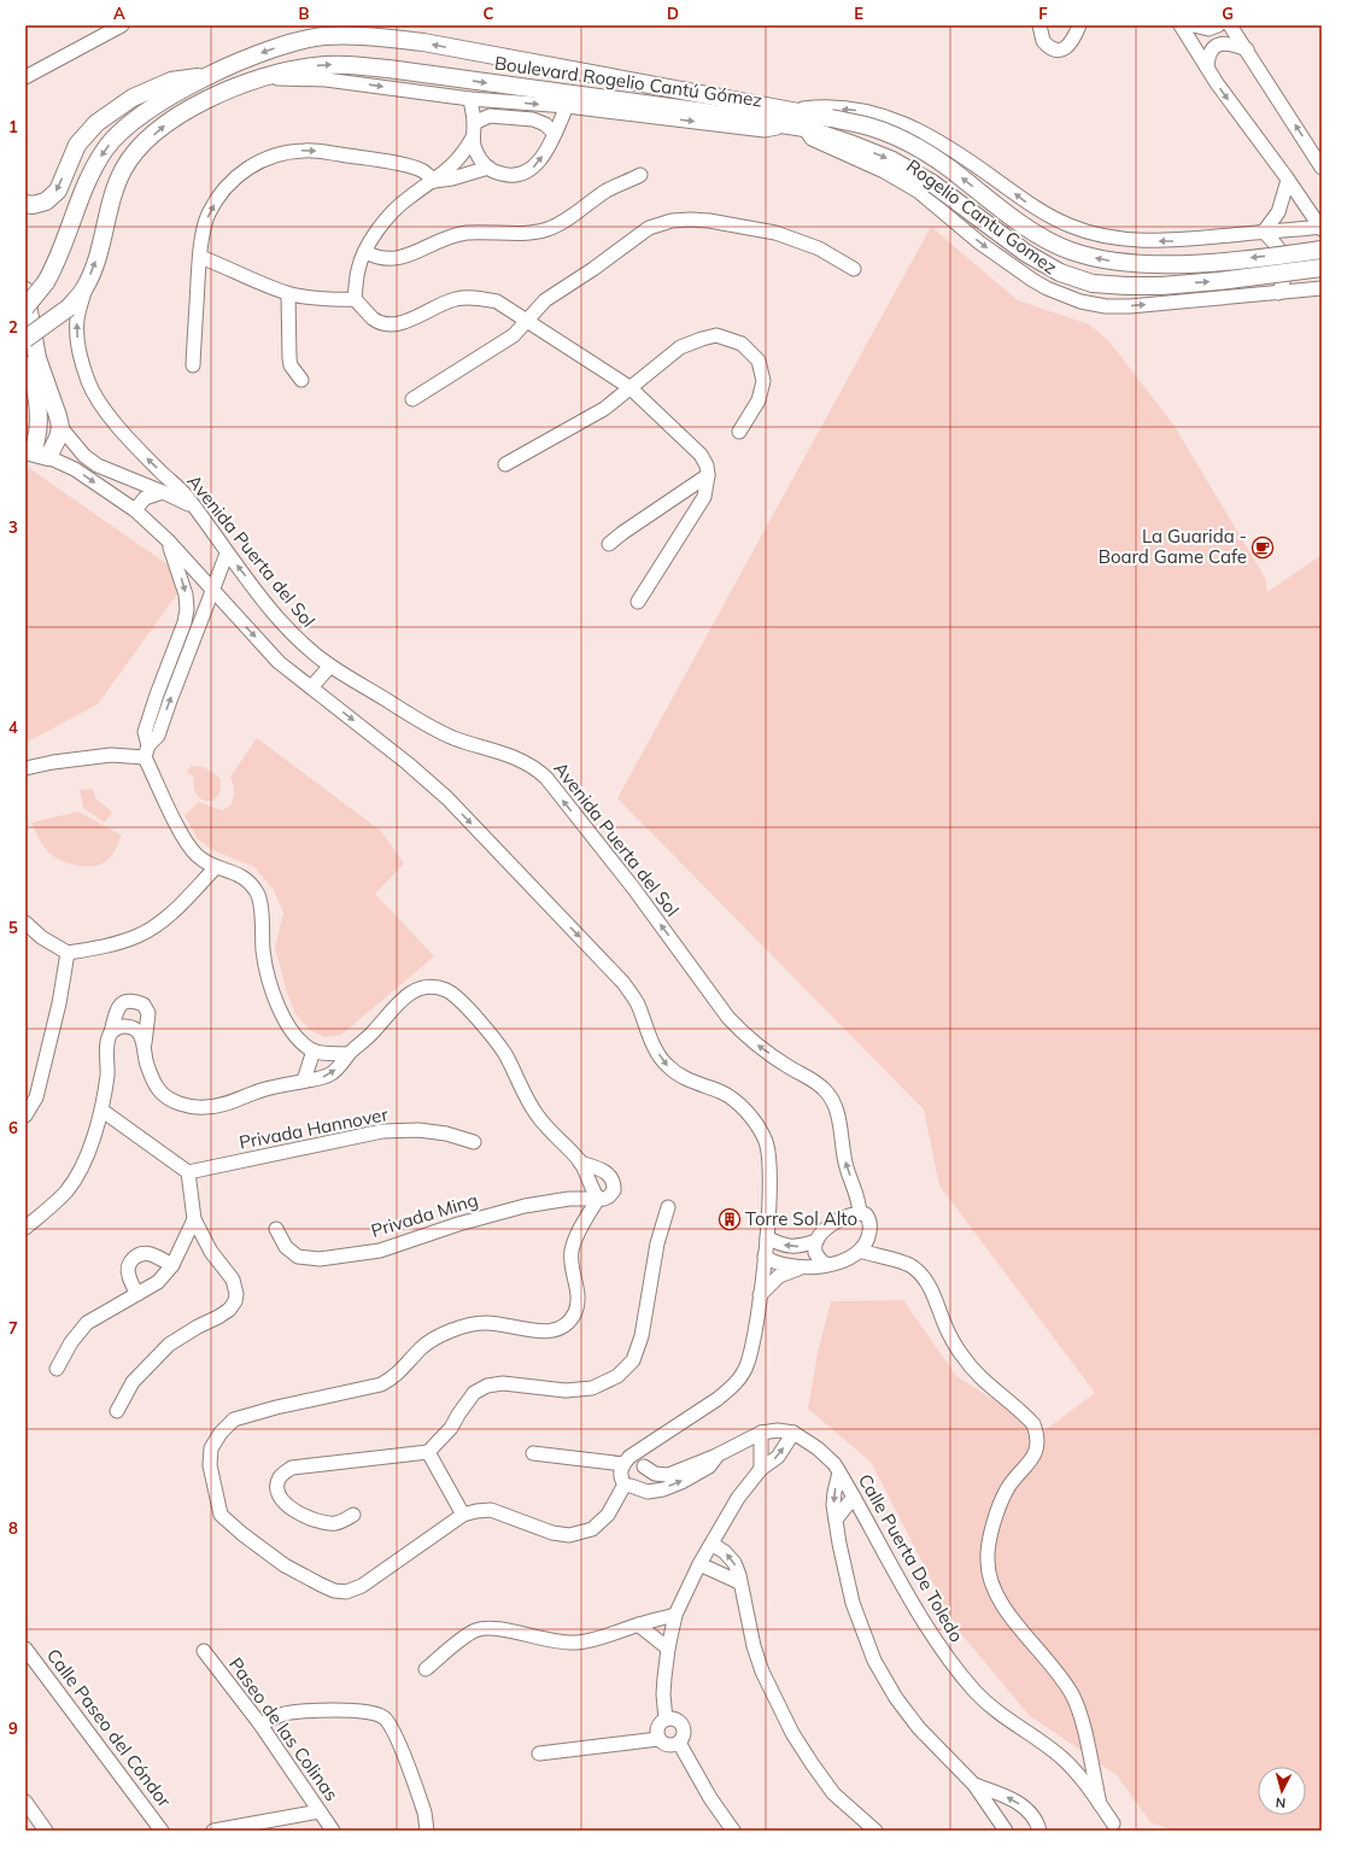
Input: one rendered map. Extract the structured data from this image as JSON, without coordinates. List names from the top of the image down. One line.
{"streets":{"main road":["Boulevard Rogelio Cantú Gómez"],"street":["Rogelio Cantu Gomez","Avenida Puerta del Sol","Privada Hannover","Privada Ming","Calle Puerta De Toledo","Calle Paseo del Cóndor","Paseo de las Colinas"]},"crossings":[["Boulevard Rogelio Cantú Gómez","Rogelio Cantu Gomez"],["Boulevard Rogelio Cantú Gómez","Avenida Puerta del Sol"]],"places":{"cafe":["La Guarida - Board Game Cafe"],"building":["Torre Sol Alto"]},"north":"bottom","grid":{"columns":["A","B","C","D","E","F","G"],"rows":["1","2","3","4","5","6","7","8","9"]}}
